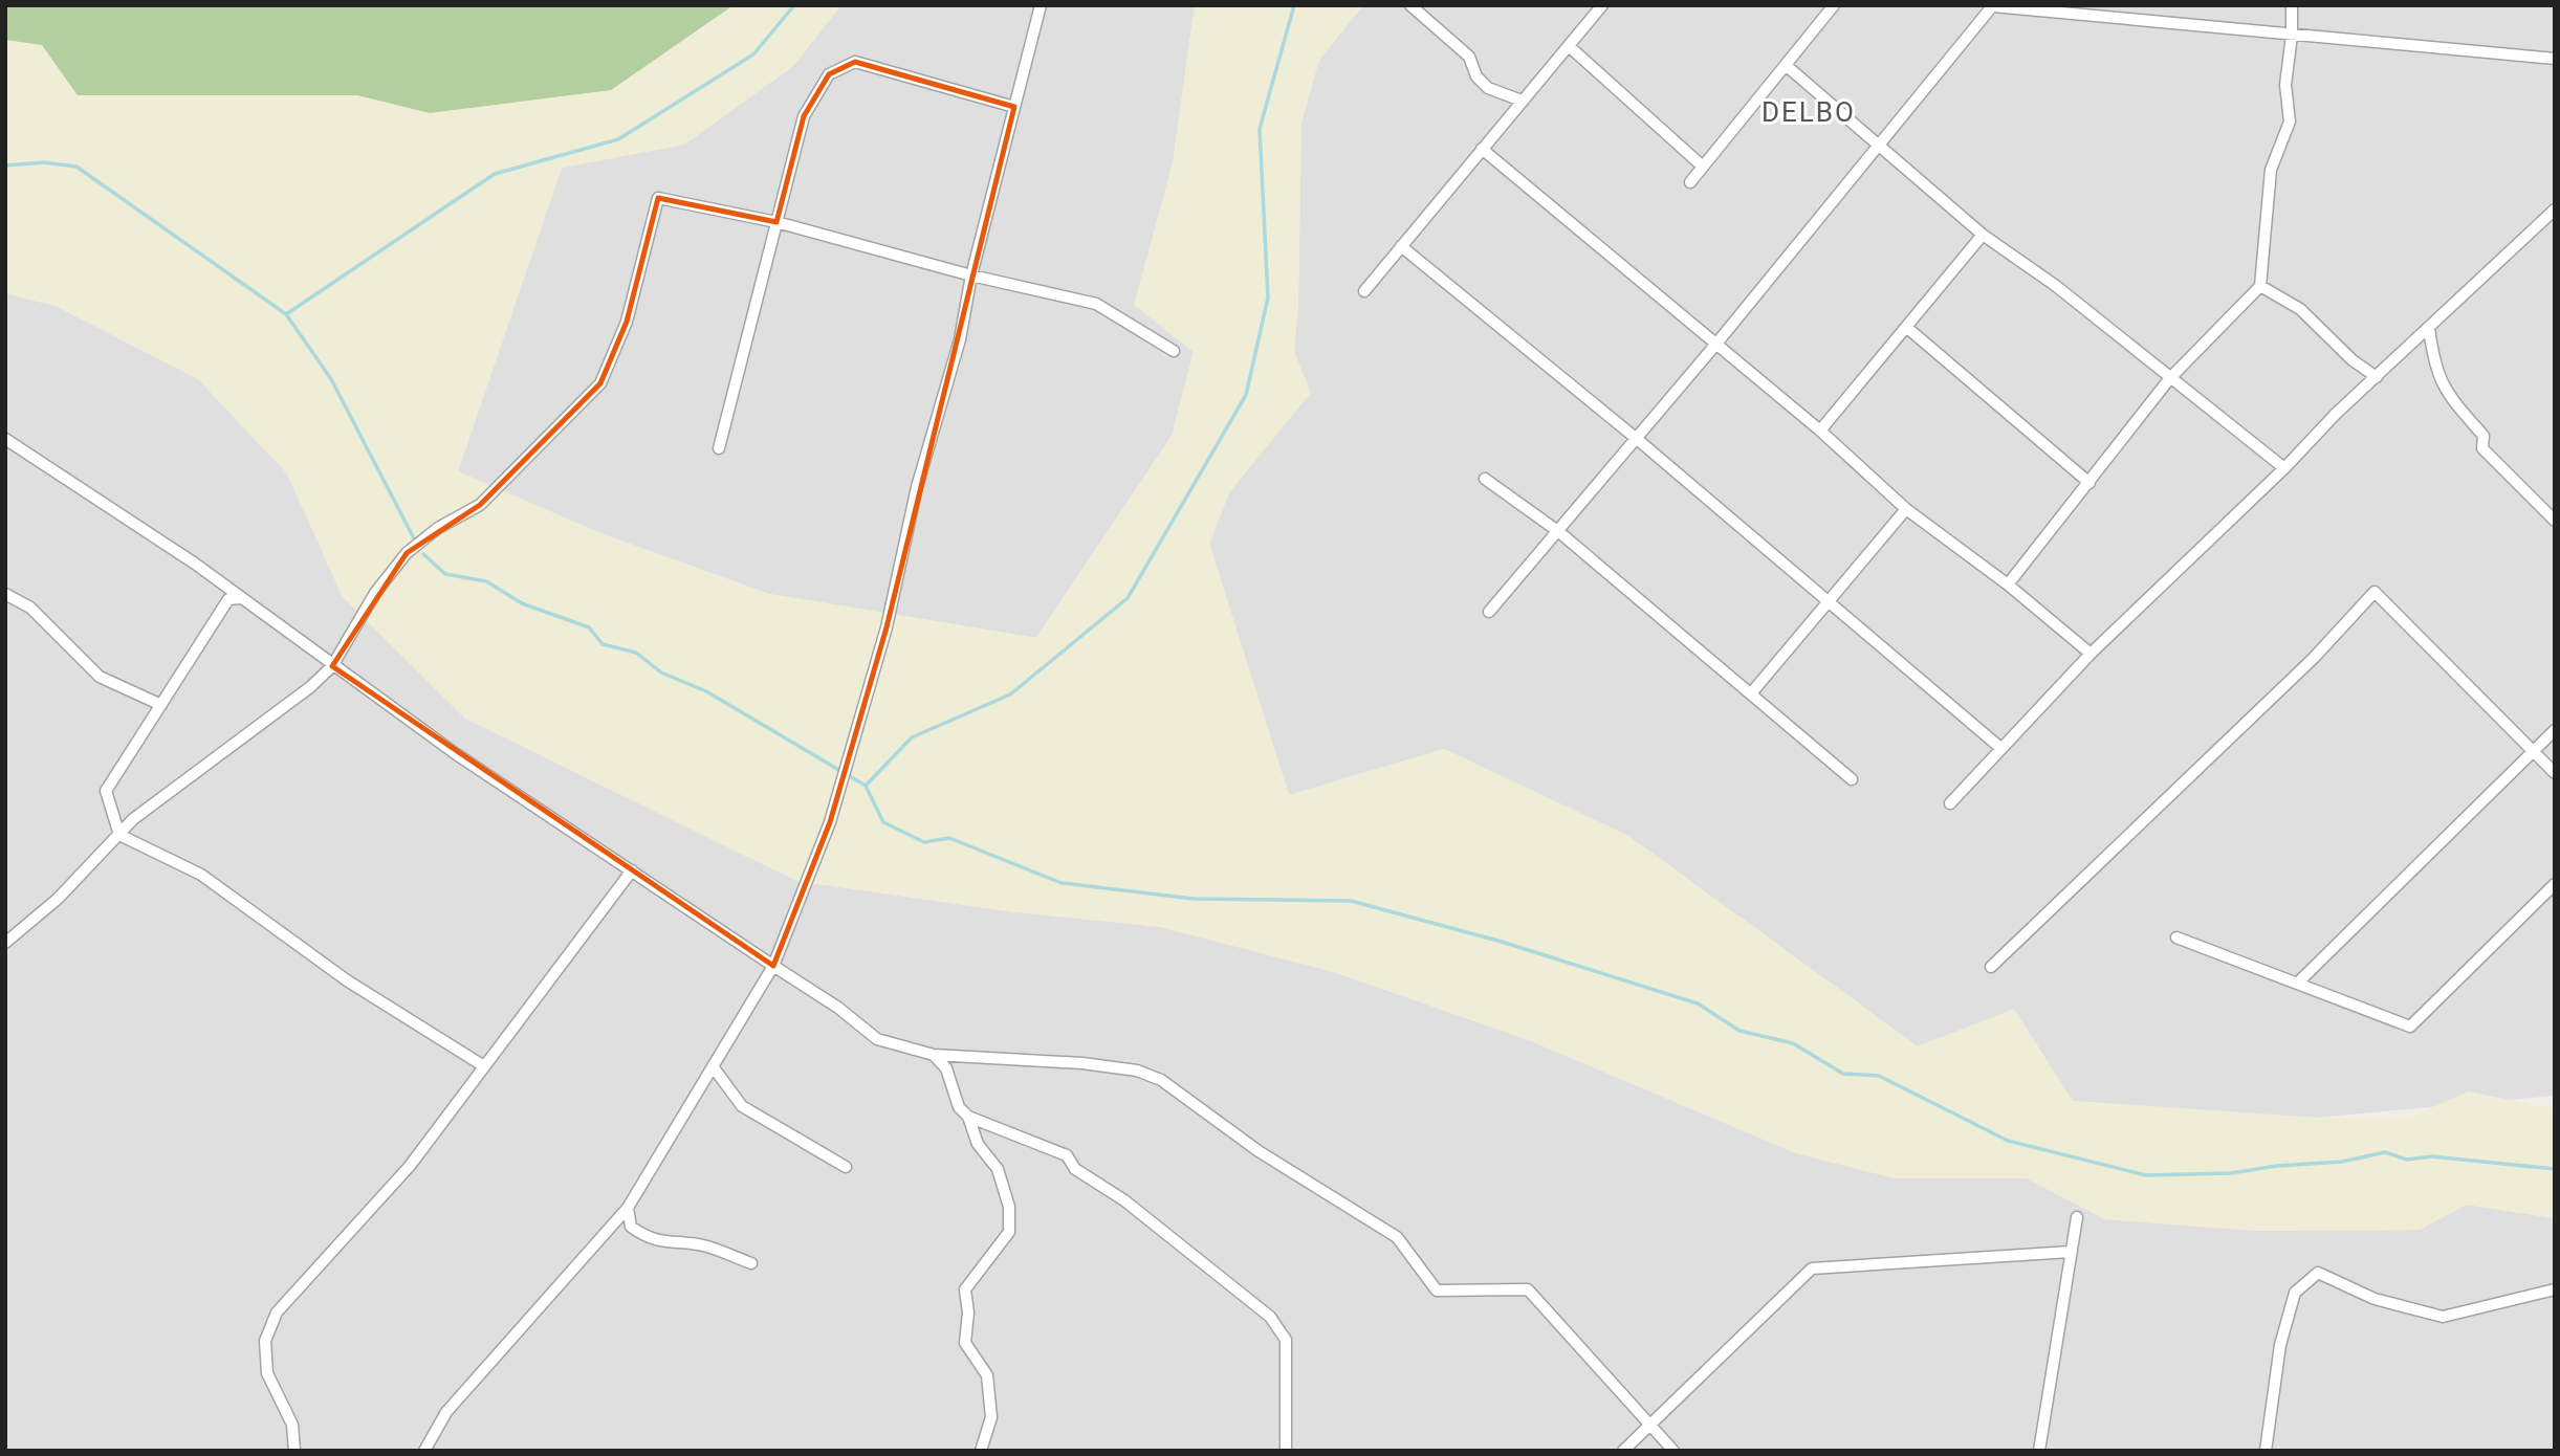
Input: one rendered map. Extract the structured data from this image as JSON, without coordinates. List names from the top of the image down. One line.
{"districts":["DELBO"]}
